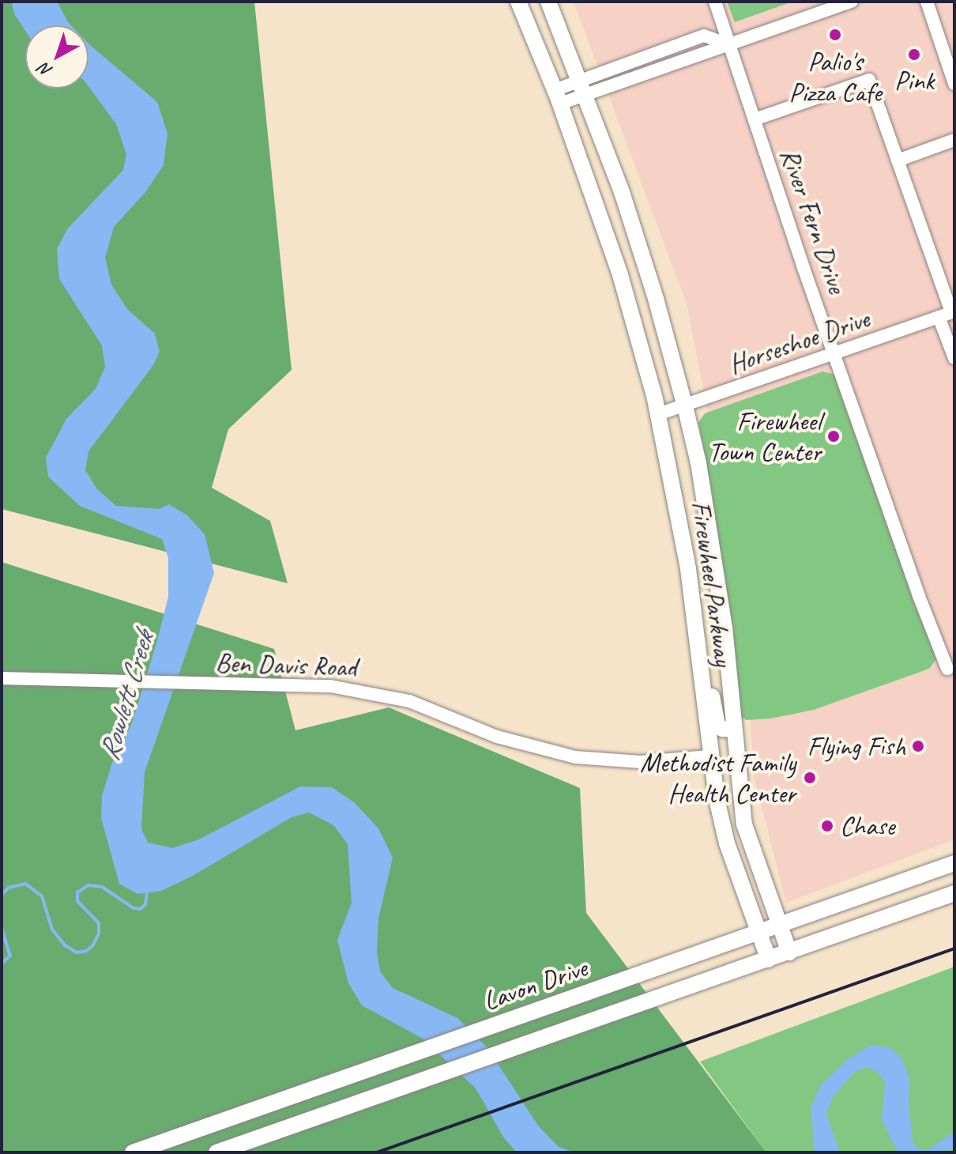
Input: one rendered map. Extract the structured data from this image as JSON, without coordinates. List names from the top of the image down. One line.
{"streets":{"main road":["Firewheel Parkway","Lavon Drive"],"street":["River Fern Drive","Horseshoe Drive","Ben Davis Road"]},"crossings":[["River Fern Drive","Horseshoe Drive"],["Horseshoe Drive","Firewheel Parkway"],["Firewheel Parkway","Ben Davis Road"],["Firewheel Parkway","Lavon Drive"]],"water":["Rowlett Creek"],"places":["Palio's Pizza Cafe","Pink","Firewheel Town Center","Flying Fish","Methodist Family Health Center","Chase"],"north":"bottom left"}
